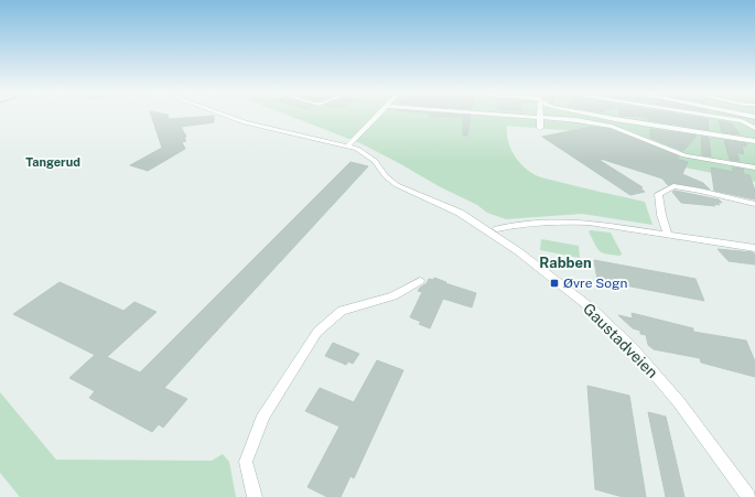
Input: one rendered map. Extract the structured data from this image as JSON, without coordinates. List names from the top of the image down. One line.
{"streets":{"street":["Gaustadveien"]},"districts":["Tangerud","Rabben"],"places":{"transit":["Øvre Sogn"]}}
